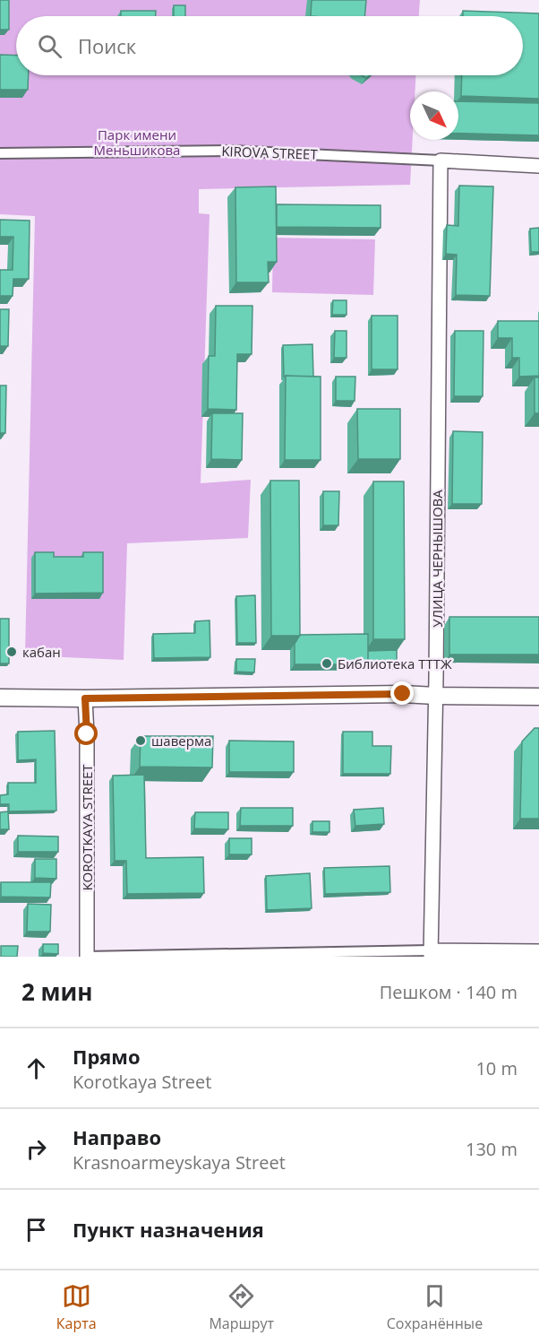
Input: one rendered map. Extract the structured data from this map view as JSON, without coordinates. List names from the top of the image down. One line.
{"streets":{"street":["KIROVA STREET","УЛИЦА ЧЕРНЫШОВА","KOROTKAYA STREET"]},"crossings":[["KIROVA STREET","УЛИЦА ЧЕРНЫШОВА"]],"parks":["Парк имени Меньшикова"],"places":["кабан","Библиотека ТТТЖ","шаверма"],"north":"bottom right","page":{"search":"Поиск","heading":["2 мин","Пешком · 140 m"],"list":[["Прямо","Korotkaya Street","10 m"],["Направо","Krasnoarmeyskaya Street","130 m"],"Пункт назначения"],"nav":["Карта","Маршрут","Сохранённые"]}}
